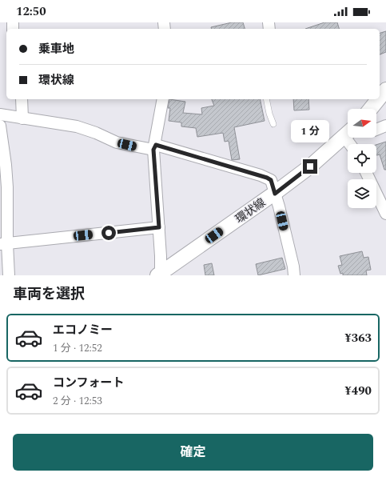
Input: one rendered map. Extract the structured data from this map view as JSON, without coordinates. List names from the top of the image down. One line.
{"streets":{"street":["環状線"]},"north":"right","page":{"status":"12:50","banner":["乗車地","環状線"],"bubble":"1 分","heading":"車両を選択","list":[{"name":"エコノミー","note":"1 分 · 12:52","value":"¥363"},{"name":"コンフォート","note":"2 分 · 12:53","value":"¥490"}],"buttons":"確定"}}
